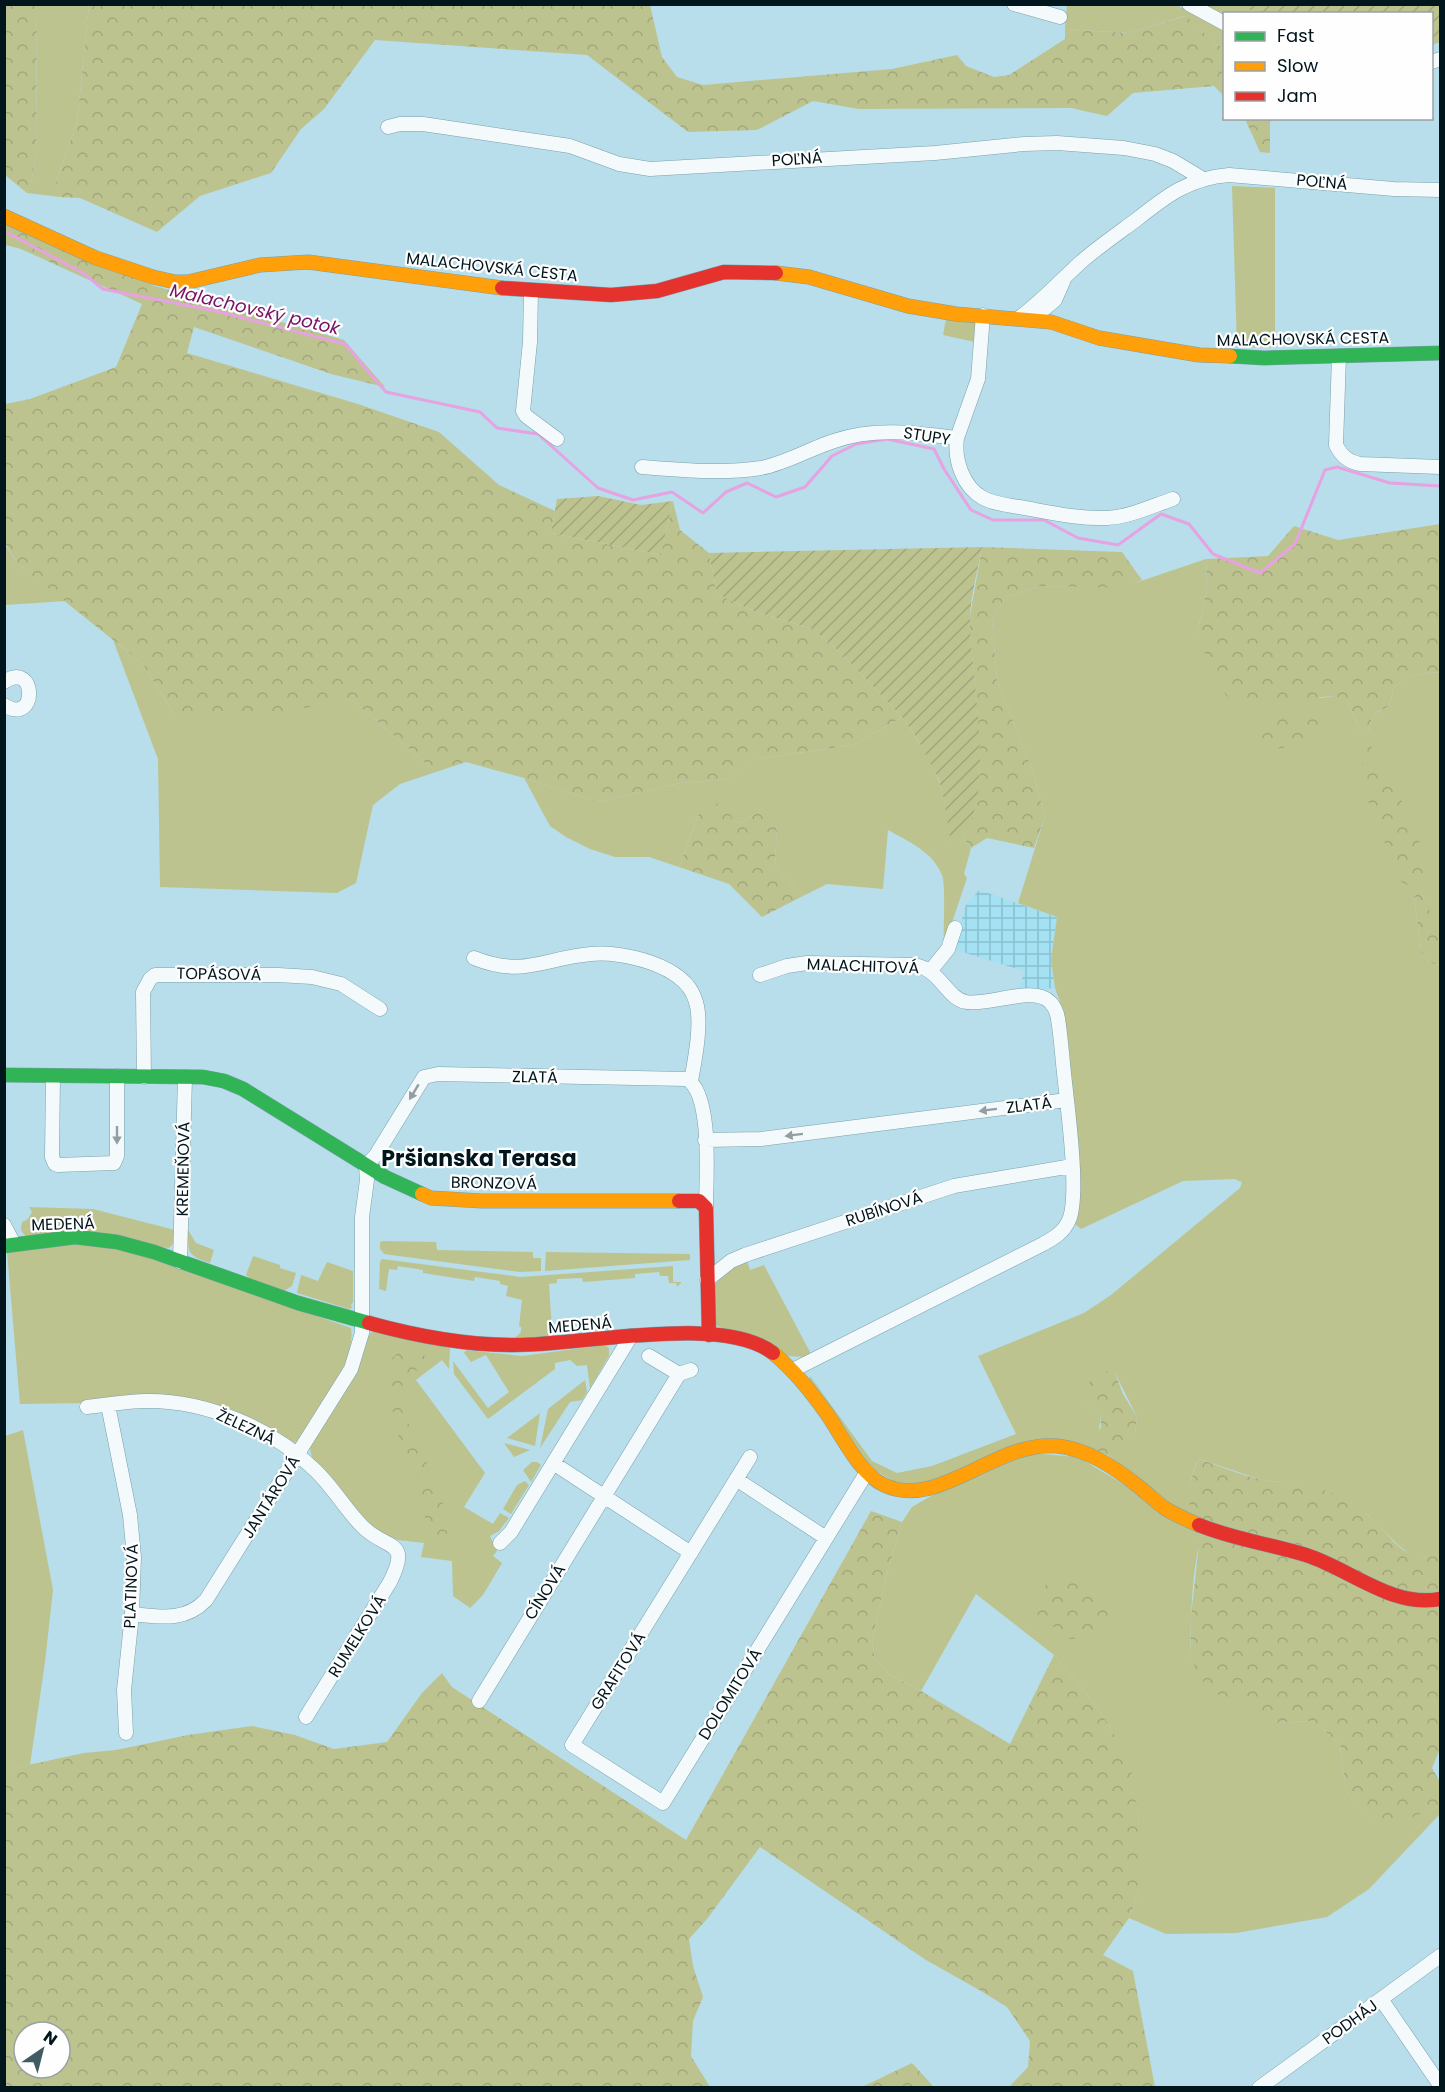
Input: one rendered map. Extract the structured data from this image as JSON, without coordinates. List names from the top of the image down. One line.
{"streets":{"street":["POĽNÁ","MALACHOVSKÁ CESTA","STUPY","MALACHITOVÁ","TOPÁSOVÁ","ZLATÁ","KREMEŇOVÁ","BRONZOVÁ","RUBÍNOVÁ","MEDENÁ","ŽELEZNÁ","JANTÁROVÁ","PLATINOVÁ","CÍNOVÁ","RUMELKOVÁ","GRAFITOVÁ","DOLOMITOVÁ","PODHÁJ"]},"crossings":[["POĽNÁ","MALACHOVSKÁ CESTA"],["MALACHITOVÁ","ZLATÁ"],["TOPÁSOVÁ","BRONZOVÁ"],["ZLATÁ","BRONZOVÁ"],["KREMEŇOVÁ","BRONZOVÁ"],["KREMEŇOVÁ","MEDENÁ"],["MEDENÁ","JANTÁROVÁ"],["ŽELEZNÁ","JANTÁROVÁ"],["ŽELEZNÁ","PLATINOVÁ"],["ŽELEZNÁ","RUMELKOVÁ"],["JANTÁROVÁ","PLATINOVÁ"],["GRAFITOVÁ","DOLOMITOVÁ"]],"one_way":["ZLATÁ"],"districts":["Pršianska Terasa"],"water":["Malachovský potok"],"legend":["Fast","Slow","Jam"],"north":"top right"}
